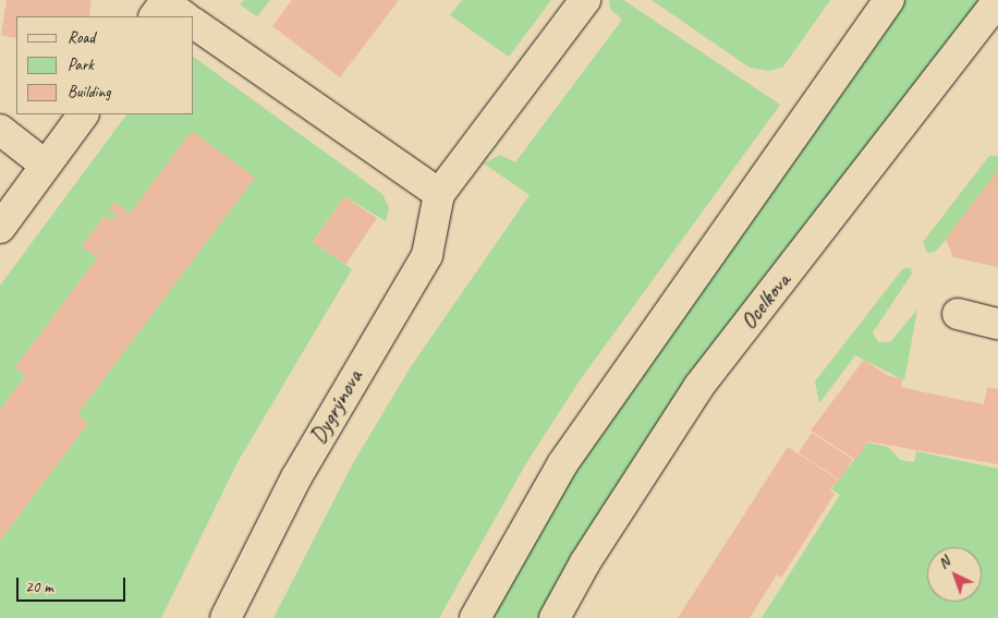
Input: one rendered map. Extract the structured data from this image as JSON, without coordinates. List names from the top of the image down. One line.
{"streets":{"street":["Ocelkova","Dygrýnova"]},"legend":["Road","Park","Building"],"scale_bar":"20 m","north":"top left"}
